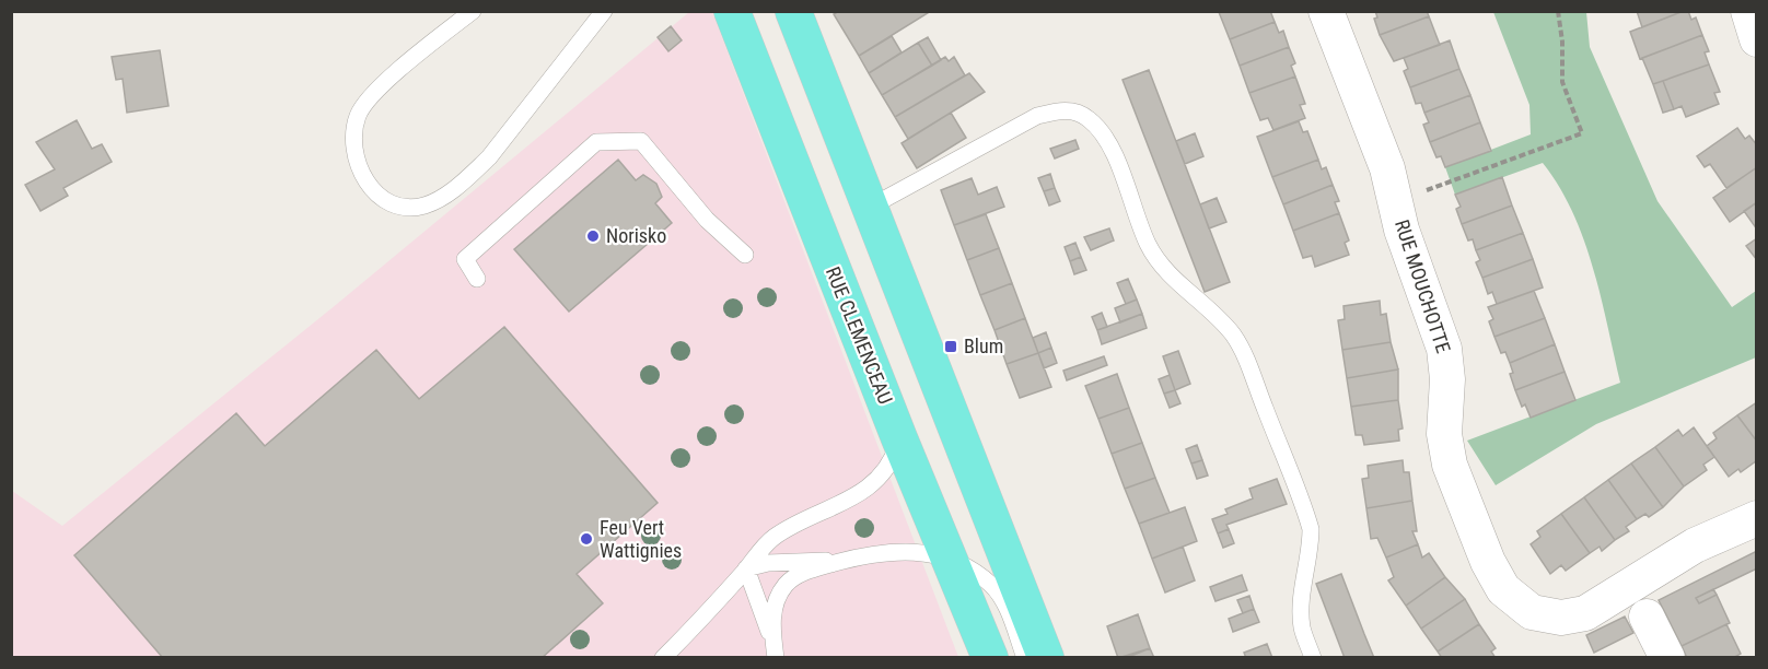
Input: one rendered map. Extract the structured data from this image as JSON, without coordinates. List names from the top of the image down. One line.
{"streets":{"main road":["RUE CLEMENCEAU"],"street":["RUE MOUCHOTTE"]},"places":{"other":["Norisko","Feu Vert Wattignies"],"transit":["Blum"]}}
